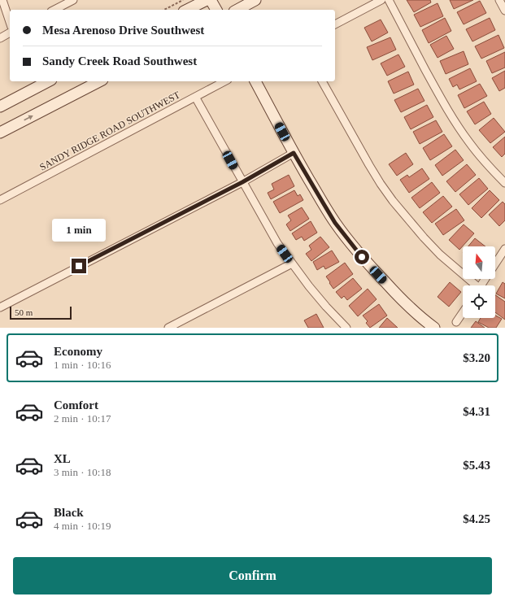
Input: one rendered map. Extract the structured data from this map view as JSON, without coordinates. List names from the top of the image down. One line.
{"streets":{"street":["SANDY RIDGE ROAD SOUTHWEST"]},"scale_bar":"50 m","north":"top","page":{"banner":["Mesa Arenoso Drive Southwest","Sandy Creek Road Southwest"],"bubble":"1 min","scale":"50 m","list":[{"name":"Economy","note":"1 min · 10:16","value":"$3.20"},{"name":"Comfort","note":"2 min · 10:17","value":"$4.31"},{"name":"XL","note":"3 min · 10:18","value":"$5.43"},{"name":"Black","note":"4 min · 10:19","value":"$4.25"}],"buttons":"Confirm"}}
